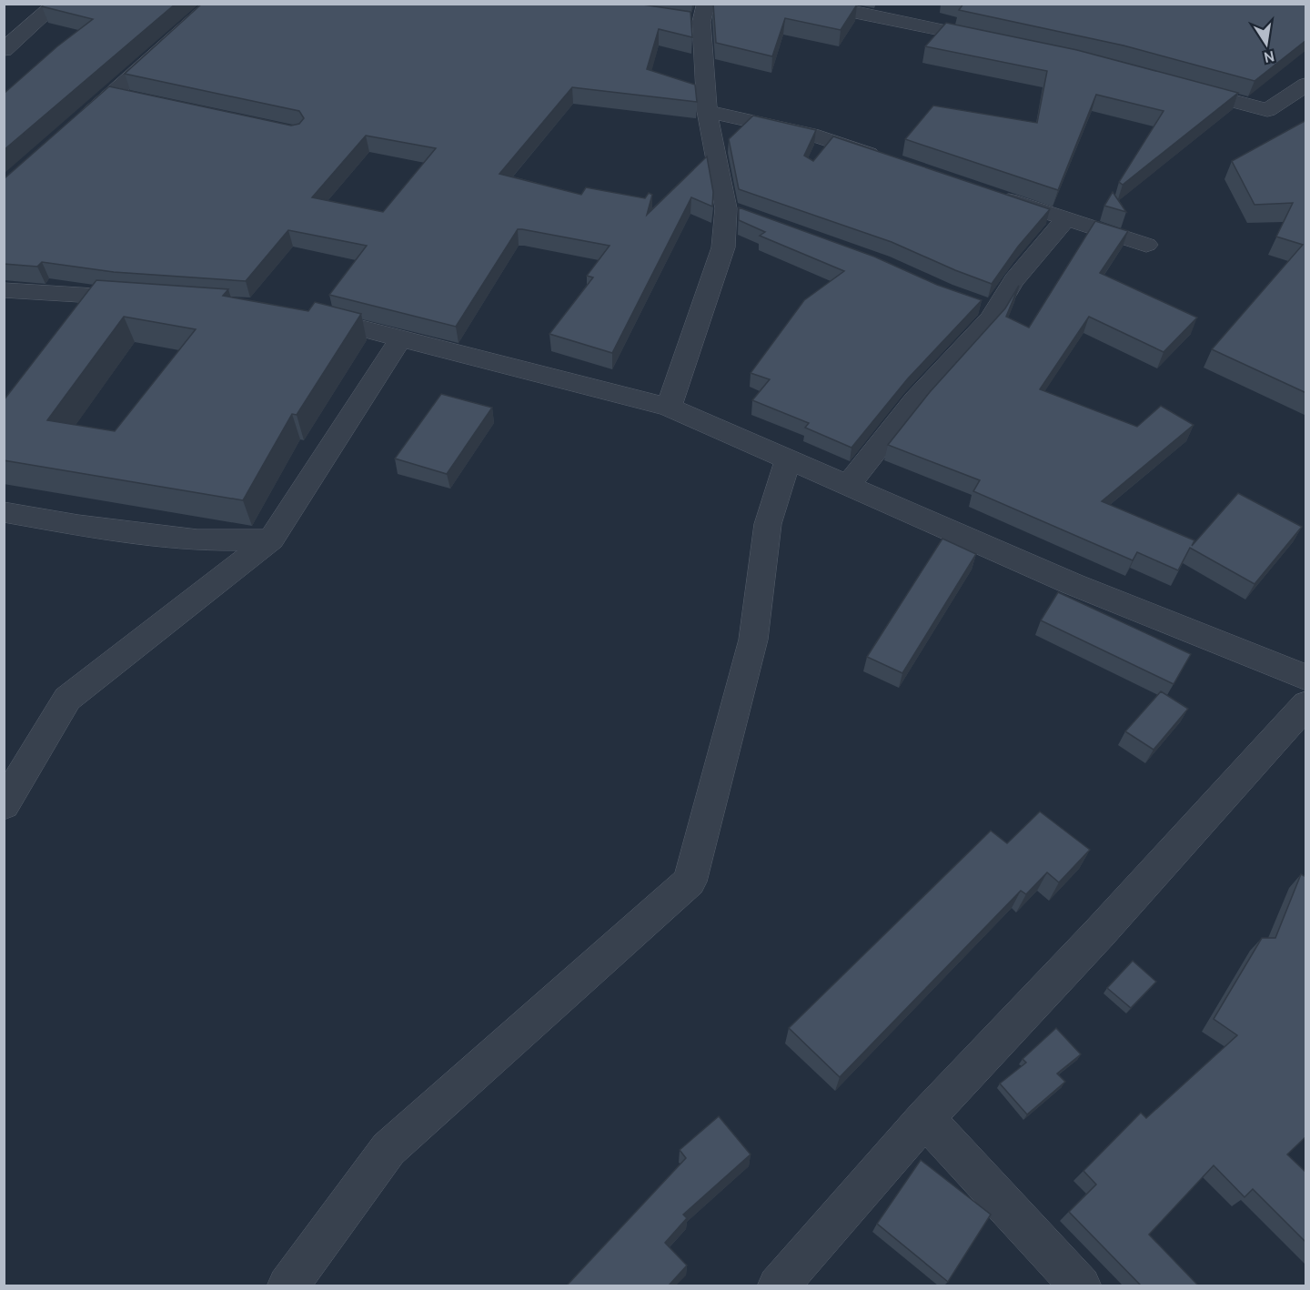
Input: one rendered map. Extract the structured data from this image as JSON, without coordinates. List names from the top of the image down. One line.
{"north":"bottom"}
